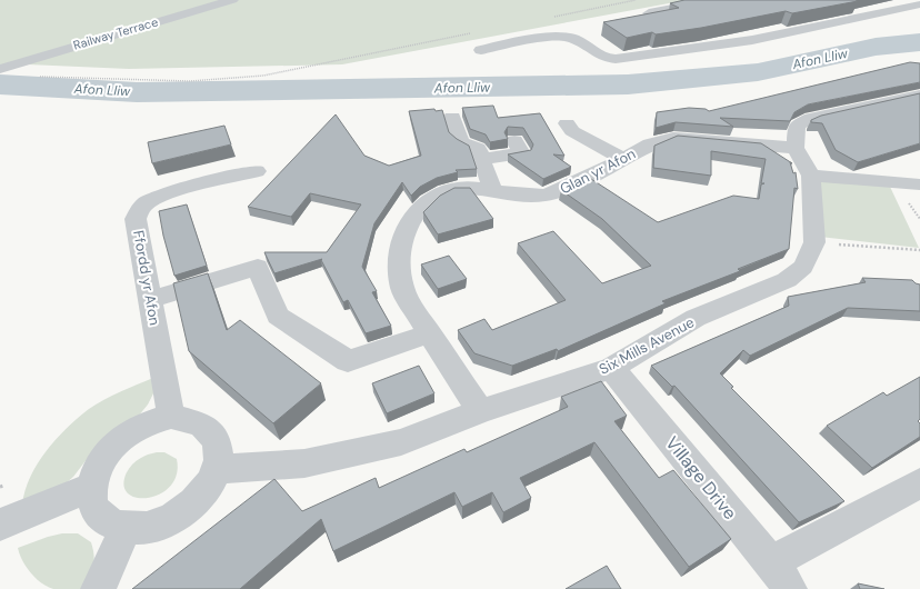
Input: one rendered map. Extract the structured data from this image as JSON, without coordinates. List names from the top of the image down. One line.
{"streets":{"street":["Railway Terrace","Glan yr Afon","Ffordd yr Afon","Six Mills Avenue","Village Drive"]},"crossings":[["Glan yr Afon","Six Mills Avenue"],["Ffordd yr Afon","Six Mills Avenue"],["Six Mills Avenue","Village Drive"]],"water":["Afon Lliw"]}
